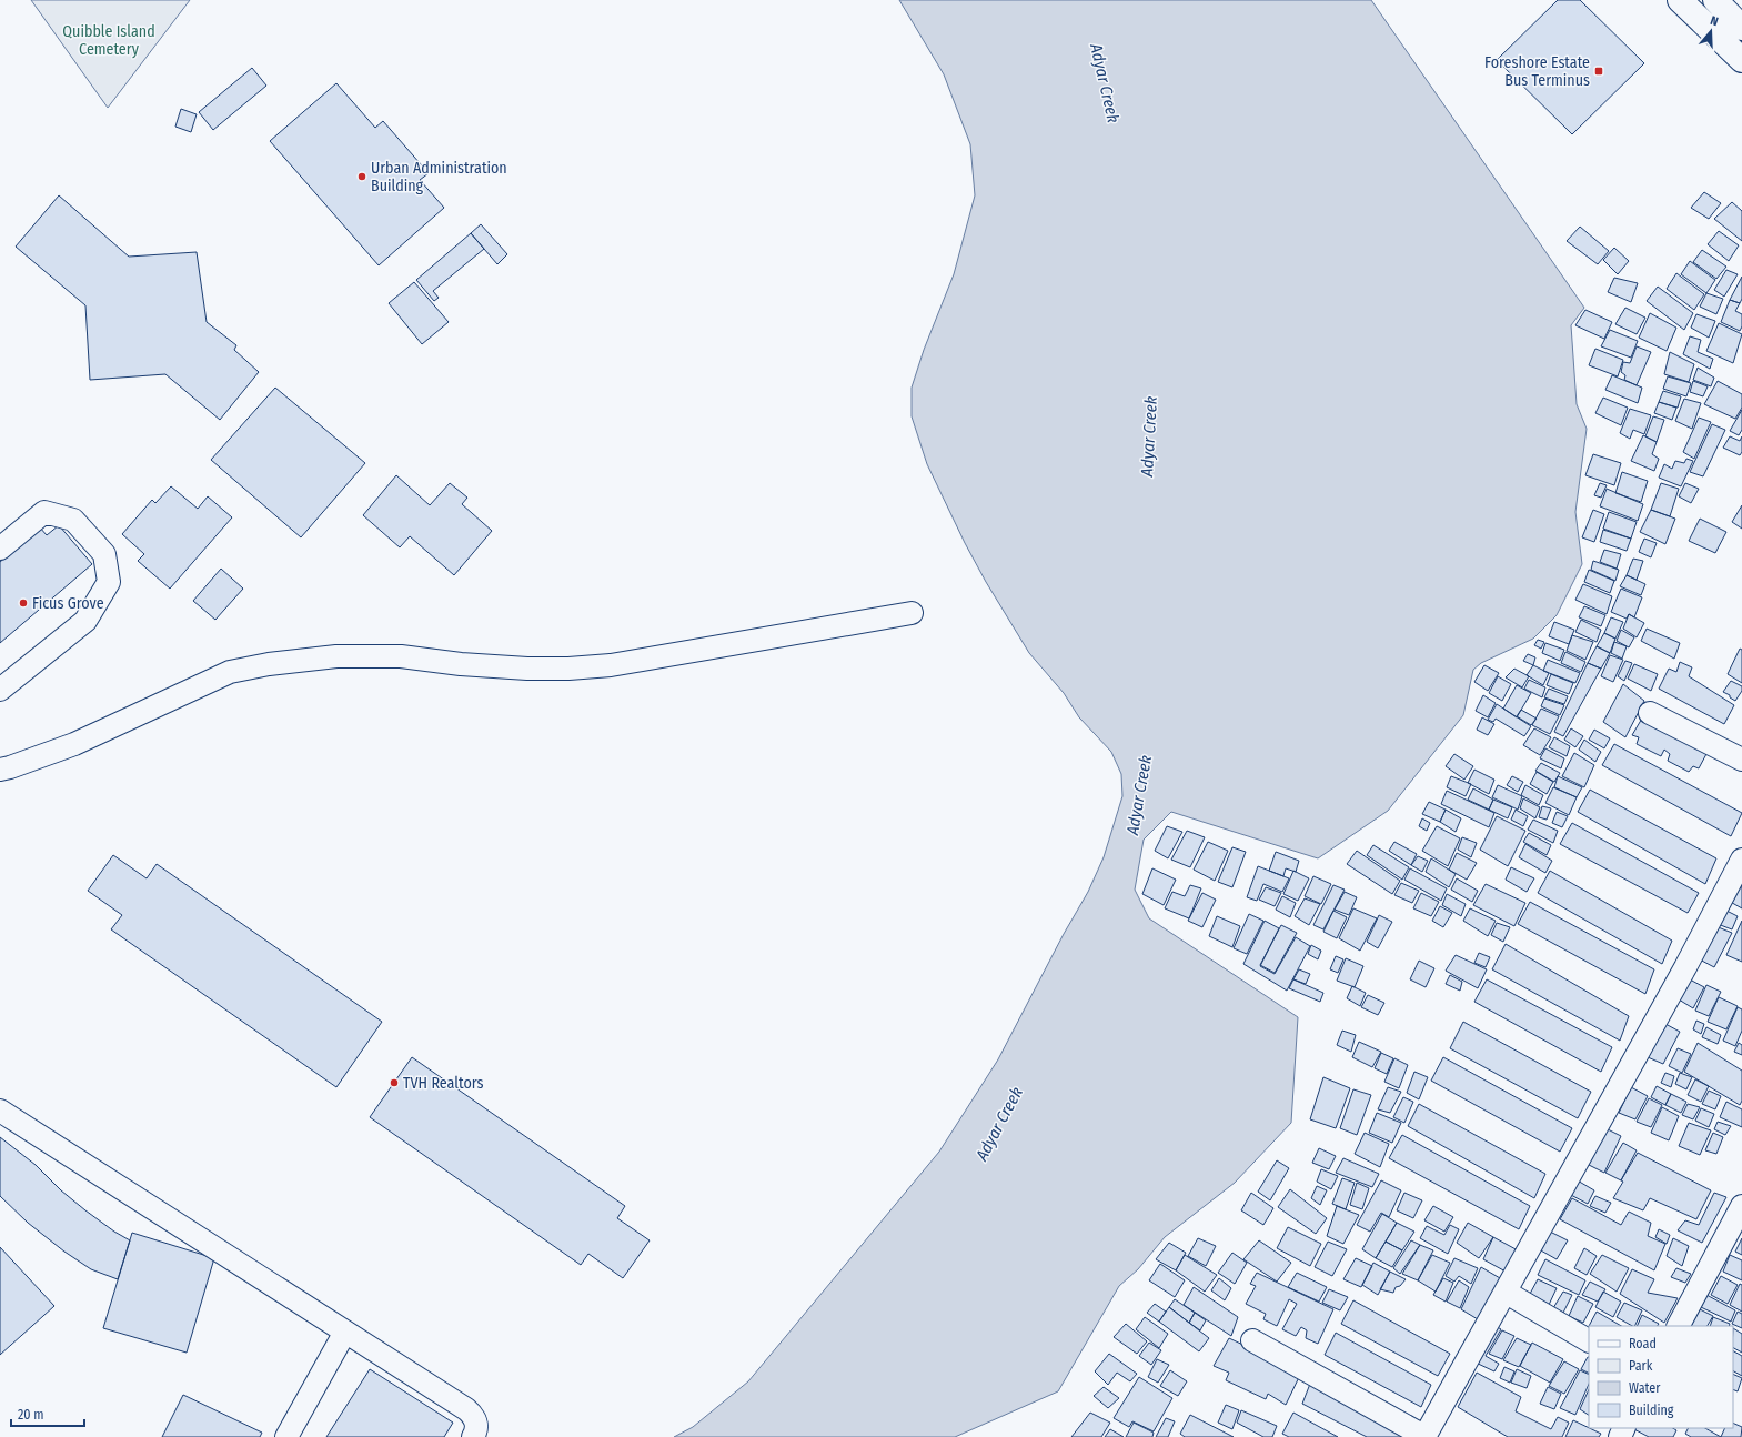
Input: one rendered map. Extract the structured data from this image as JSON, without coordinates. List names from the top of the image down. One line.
{"water":["Adyar Creek"],"parks":["Quibble Island Cemetery"],"places":{"transit":["Foreshore Estate Bus Terminus"],"other":["Urban Administration Building","Ficus Grove","TVH Realtors"]},"legend":["Road","Park","Water","Building"],"scale_bar":"20 m","north":"top"}
